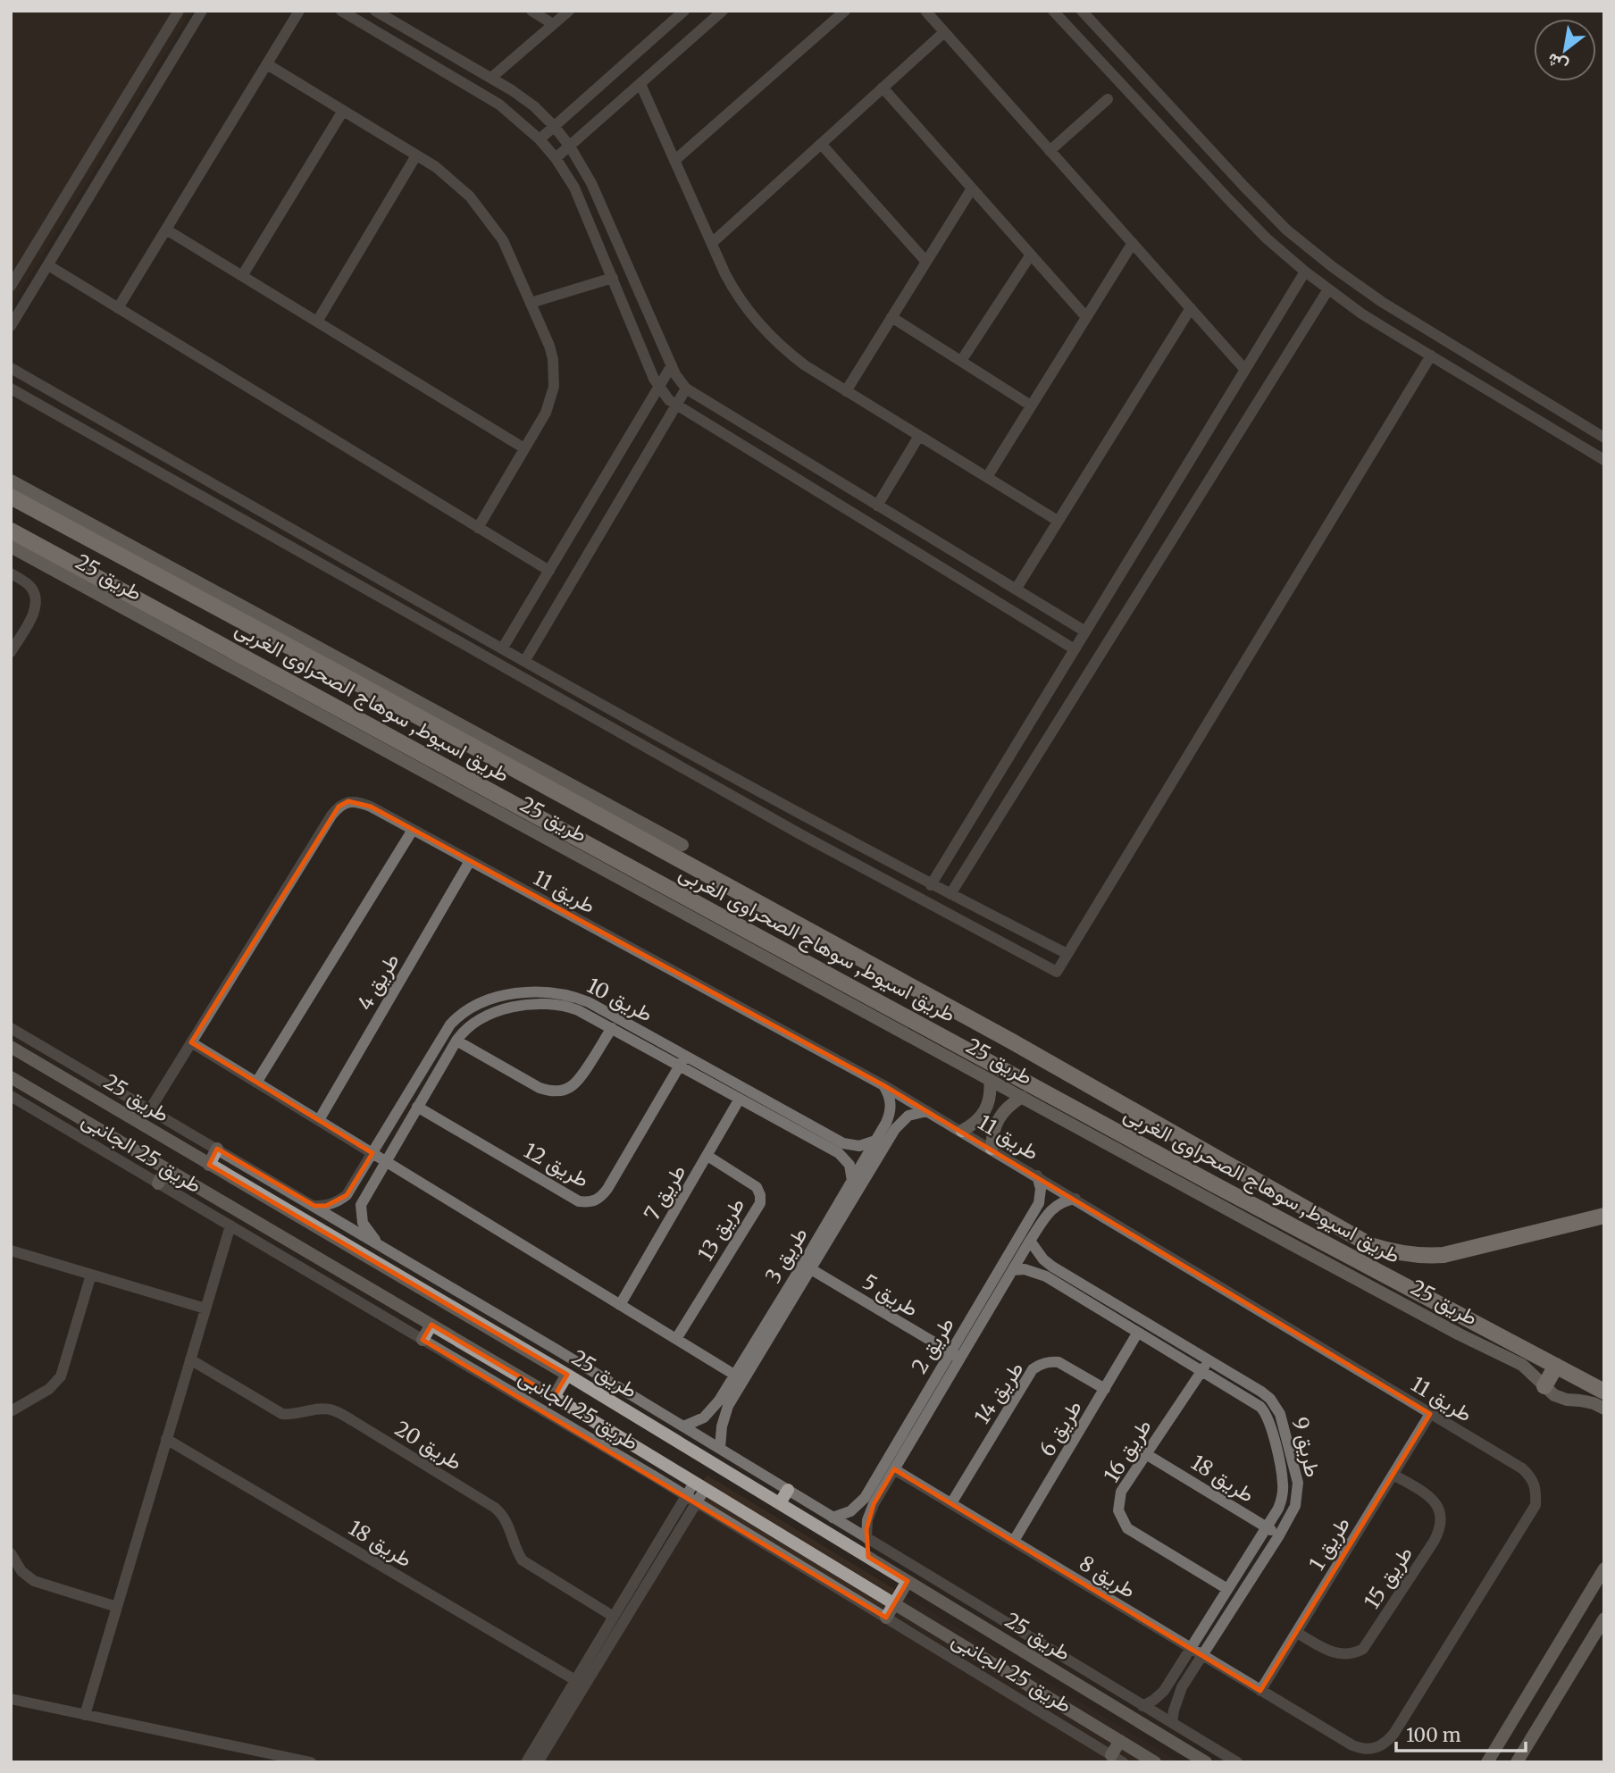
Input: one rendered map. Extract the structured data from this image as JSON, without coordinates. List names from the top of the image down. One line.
{"streets":{"main road":["طريق اسيوط, سوهاج الصحراوى الغربى"],"street":["طريق 25","طريق 11","طريق 4","طريق 10","طريق 25 الجانبى","طريق 12","طريق 7","طريق 13","طريق 3","طريق 5","طريق 2","طريق 14","طريق 6","طريق 20","طريق 9","طريق 16","طريق 18","طريق 1","طريق 8","طريق 15"]},"crossings":[["طريق 25","طريق اسيوط, سوهاج الصحراوى الغربى"],["طريق 11","طريق 4"],["طريق 11","طريق 3"],["طريق 11","طريق 2"],["طريق 11","طريق 1"],["طريق 11","طريق 8"],["طريق 10","طريق 12"],["طريق 10","طريق 7"],["طريق 10","طريق 3"],["طريق 7","طريق 13"],["طريق 3","طريق 5"],["طريق 5","طريق 2"],["طريق 2","طريق 9"],["طريق 2","طريق 8"],["طريق 14","طريق 6"],["طريق 14","طريق 8"],["طريق 6","طريق 9"],["طريق 6","طريق 8"],["طريق 9","طريق 16"],["طريق 9","طريق 18"],["طريق 9","طريق 8"],["طريق 16","طريق 18"],["طريق 1","طريق 8"],["طريق 1","طريق 15"]],"scale_bar":"100 m","north":"bottom left"}
